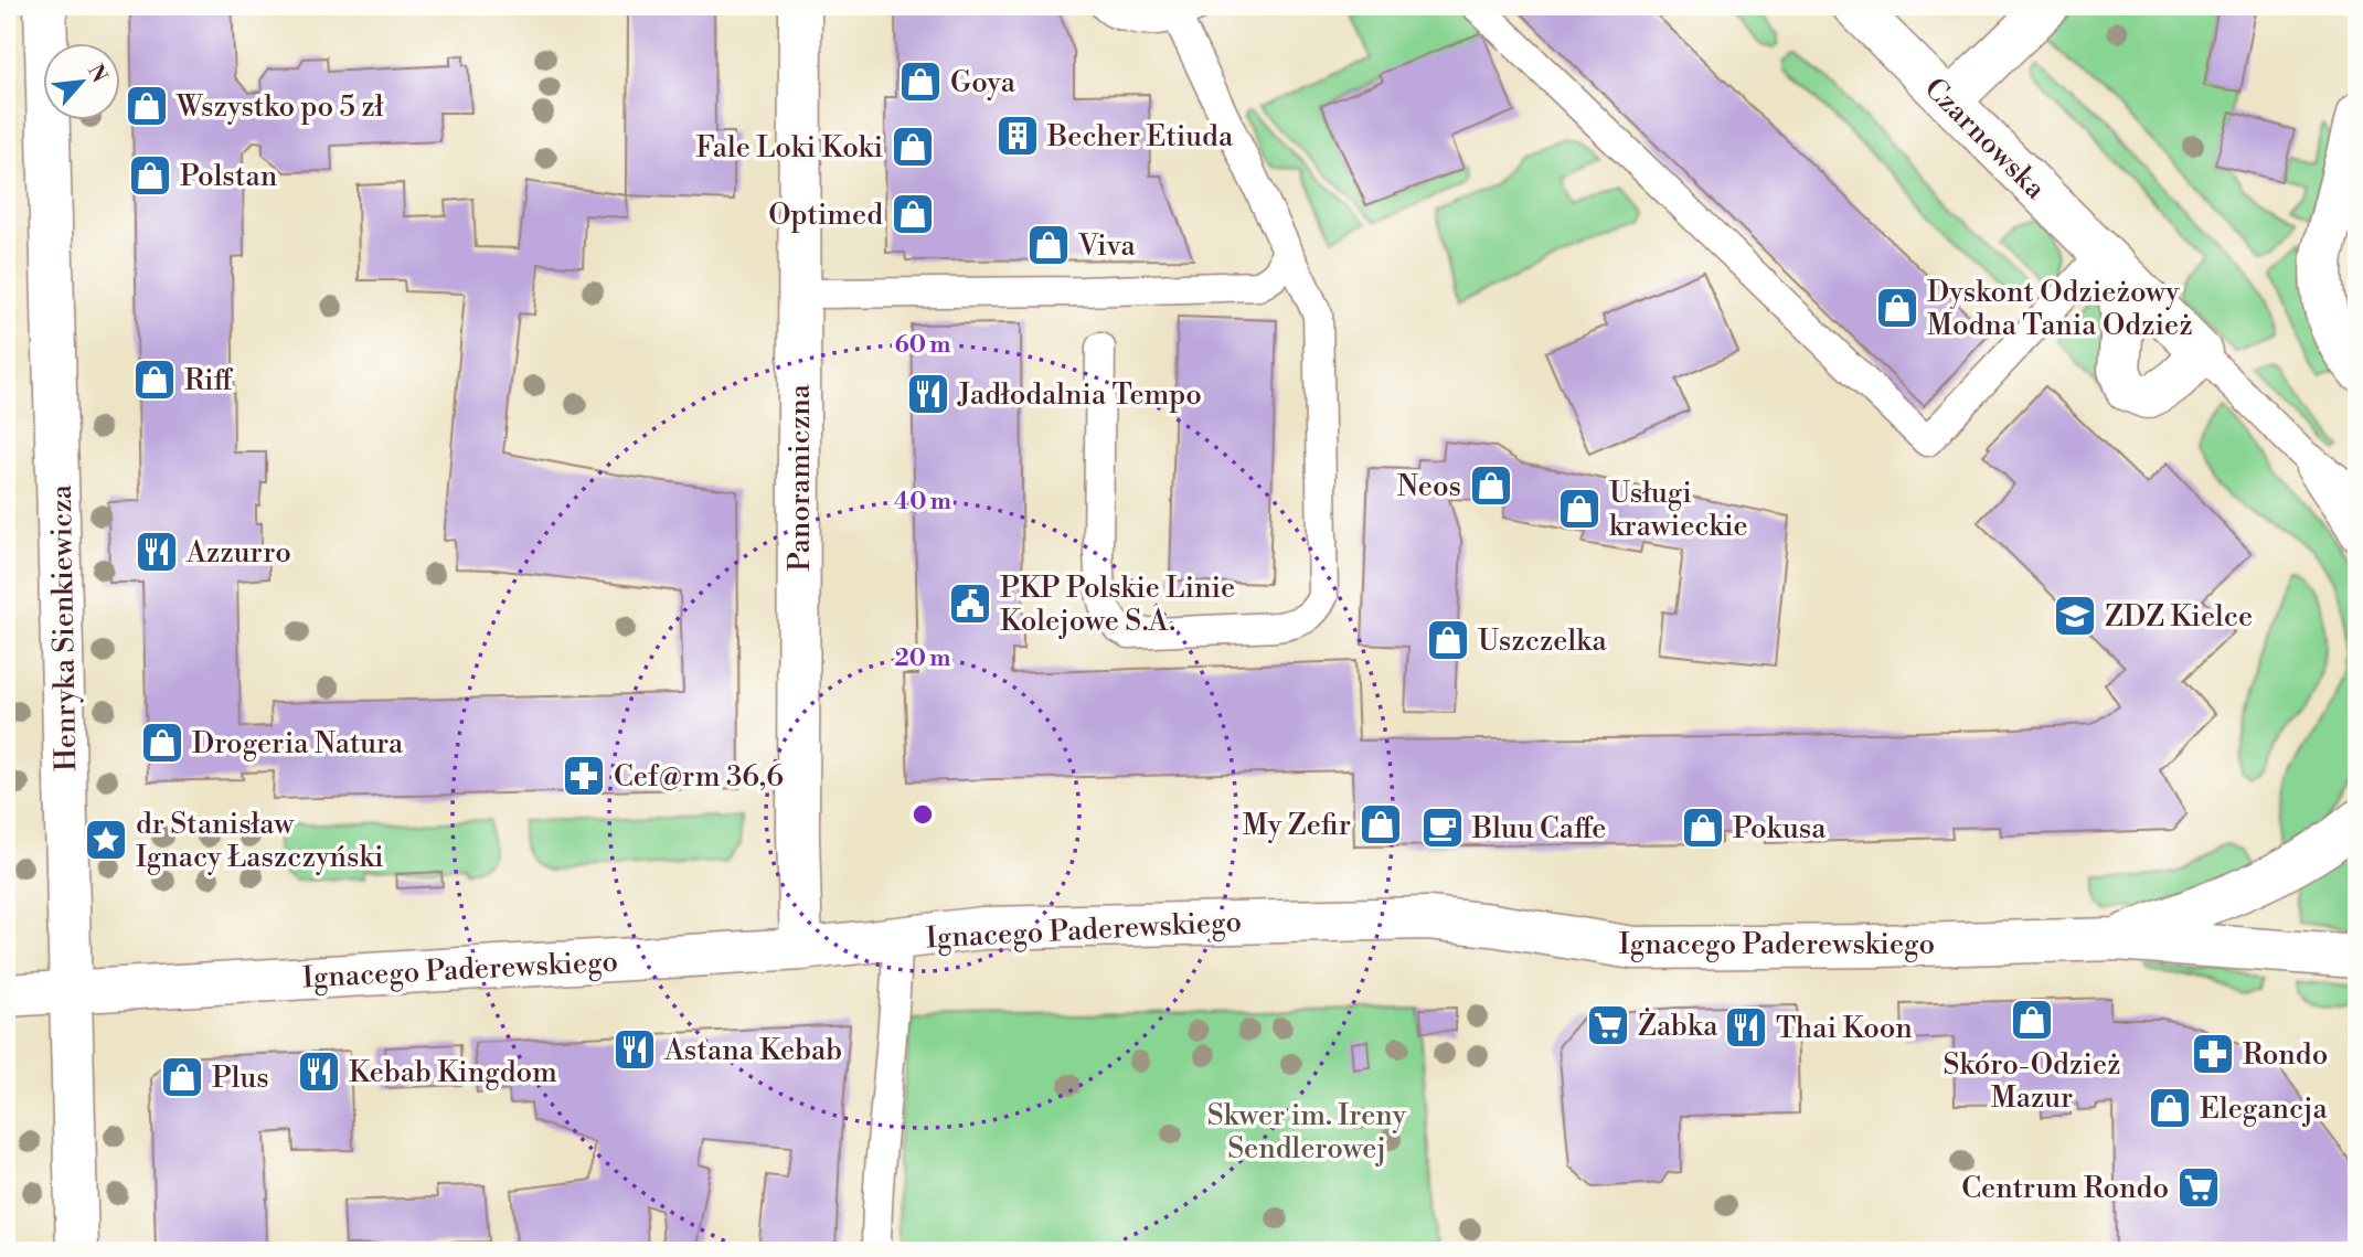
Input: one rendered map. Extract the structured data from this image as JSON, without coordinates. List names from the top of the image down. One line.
{"streets":{"street":["Czarnowska","Panoramiczna","Henryka Sienkiewicza","Ignacego Paderewskiego"]},"crossings":[["Panoramiczna","Ignacego Paderewskiego"],["Henryka Sienkiewicza","Ignacego Paderewskiego"]],"parks":["Skwer im. Ireny Sendlerowej"],"places":{"shop":["Goya","Wszystko po 5 zł","Fale Loki Koki","Polstan","Optimed","Viva","Dyskont Odzieżowy Modna Tania Odzież","Riff","Neos","Usługi krawieckie","Uszczelka","Drogeria Natura","My Zefir","Pokusa","Skóro-Odzież Mazur","Plus","Elegancja"],"building":["Becher Etiuda"],"restaurant":["Jadłodalnia Tempo","Azzurro","Thai Koon","Astana Kebab","Kebab Kingdom"],"public building":["PKP Polskie Linie Kolejowe S.A."],"school or university":["ZDZ Kielce"],"pharmacy":["Cef@rm 36,6","Rondo"],"cafe":["Bluu Caffe"],"place":["dr Stanisław Ignacy Łaszczyński"],"supermarket":["Żabka","Centrum Rondo"]},"north":"top right","rings":["60 m","40 m","20 m"]}
